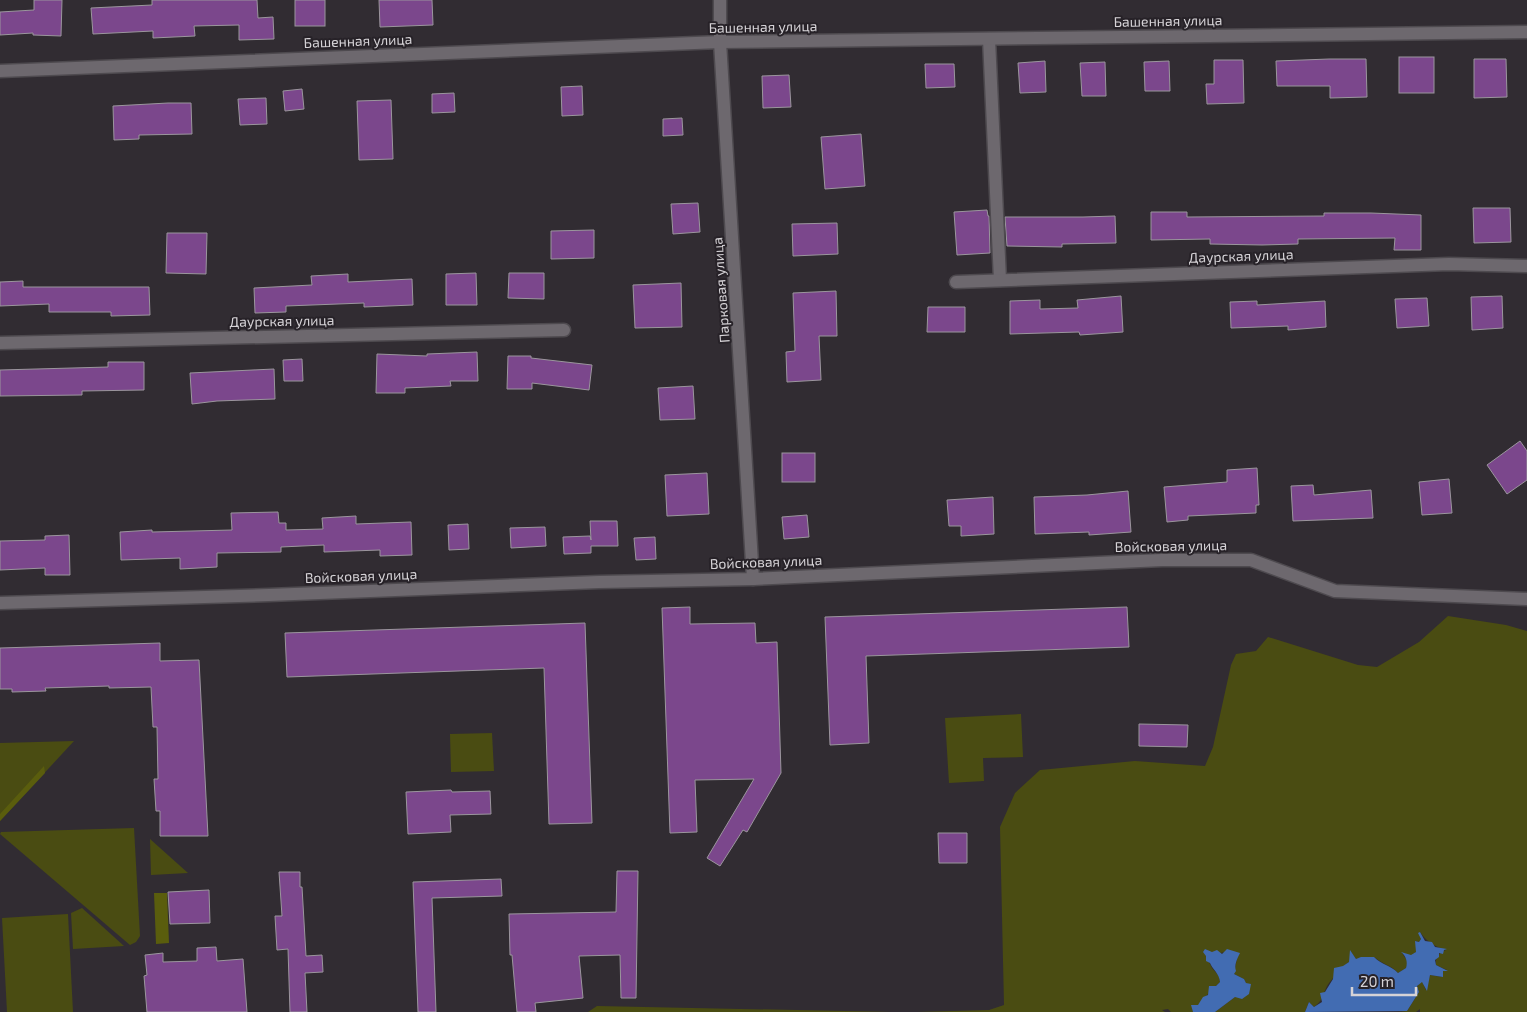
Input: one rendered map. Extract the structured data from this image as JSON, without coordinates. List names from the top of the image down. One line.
{"streets":{"street":["Башенная улица","Даурская улица","Парковая улица","Войсковая улица"]},"crossings":[["Башенная улица","Парковая улица"],["Парковая улица","Войсковая улица"]],"scale_bar":"20 m"}
